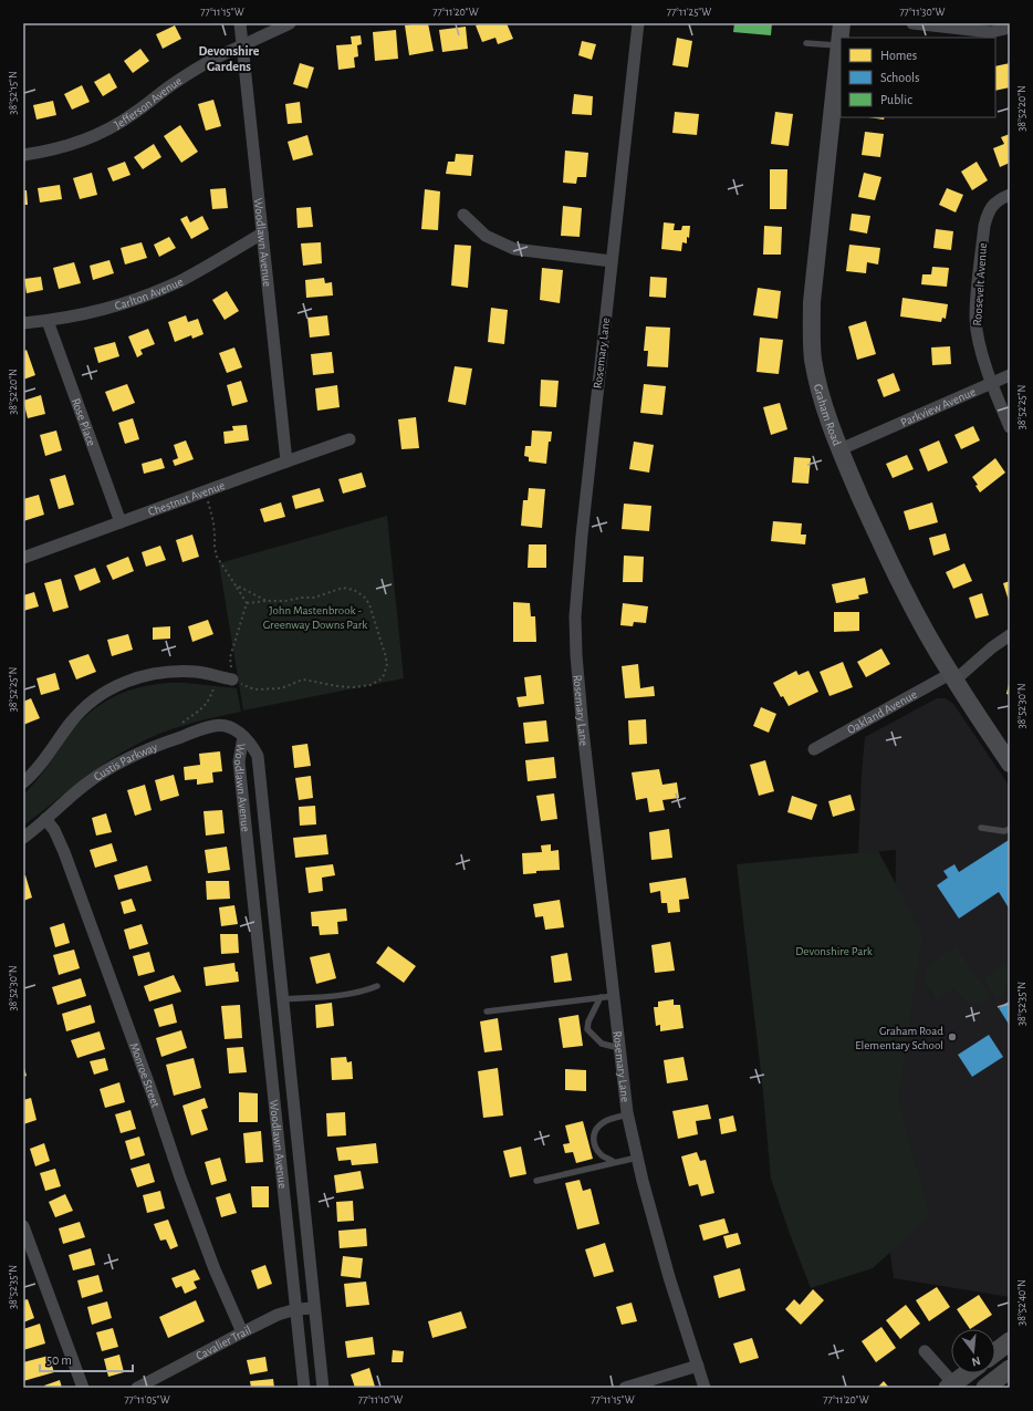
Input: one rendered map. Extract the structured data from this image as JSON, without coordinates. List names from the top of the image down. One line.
{"streets":{"street":["Jefferson Avenue","Woodlawn Avenue","Roosevelt Avenue","Carlton Avenue","Rosemary Lane","Parkview Avenue","Graham Road","Rose Place","Chestnut Avenue","Oakland Avenue","Custis Parkway","Monroe Street","Cavalier Trail"]},"crossings":[["Jefferson Avenue","Woodlawn Avenue"],["Woodlawn Avenue","Carlton Avenue"],["Woodlawn Avenue","Chestnut Avenue"],["Woodlawn Avenue","Custis Parkway"],["Woodlawn Avenue","Cavalier Trail"],["Roosevelt Avenue","Parkview Avenue"],["Carlton Avenue","Rose Place"],["Parkview Avenue","Graham Road"],["Graham Road","Oakland Avenue"],["Rose Place","Chestnut Avenue"],["Custis Parkway","Monroe Street"],["Monroe Street","Cavalier Trail"]],"districts":["Devonshire Gardens"],"parks":["John Mastenbrook - Greenway Downs Park","Devonshire Park"],"places":["Graham Road Elementary School"],"legend":["Homes","Schools","Public"],"scale_bar":"50 m","north":"bottom","coordinates":["77°11'15\"W","77°11'20\"W","77°11'25\"W","77°11'30\"W","38°52'15\"N","38°52'20\"N","38°52'25\"N","38°52'30\"N","38°52'35\"N","38°52'40\"N","77°11'05\"W","77°11'10\"W"]}
